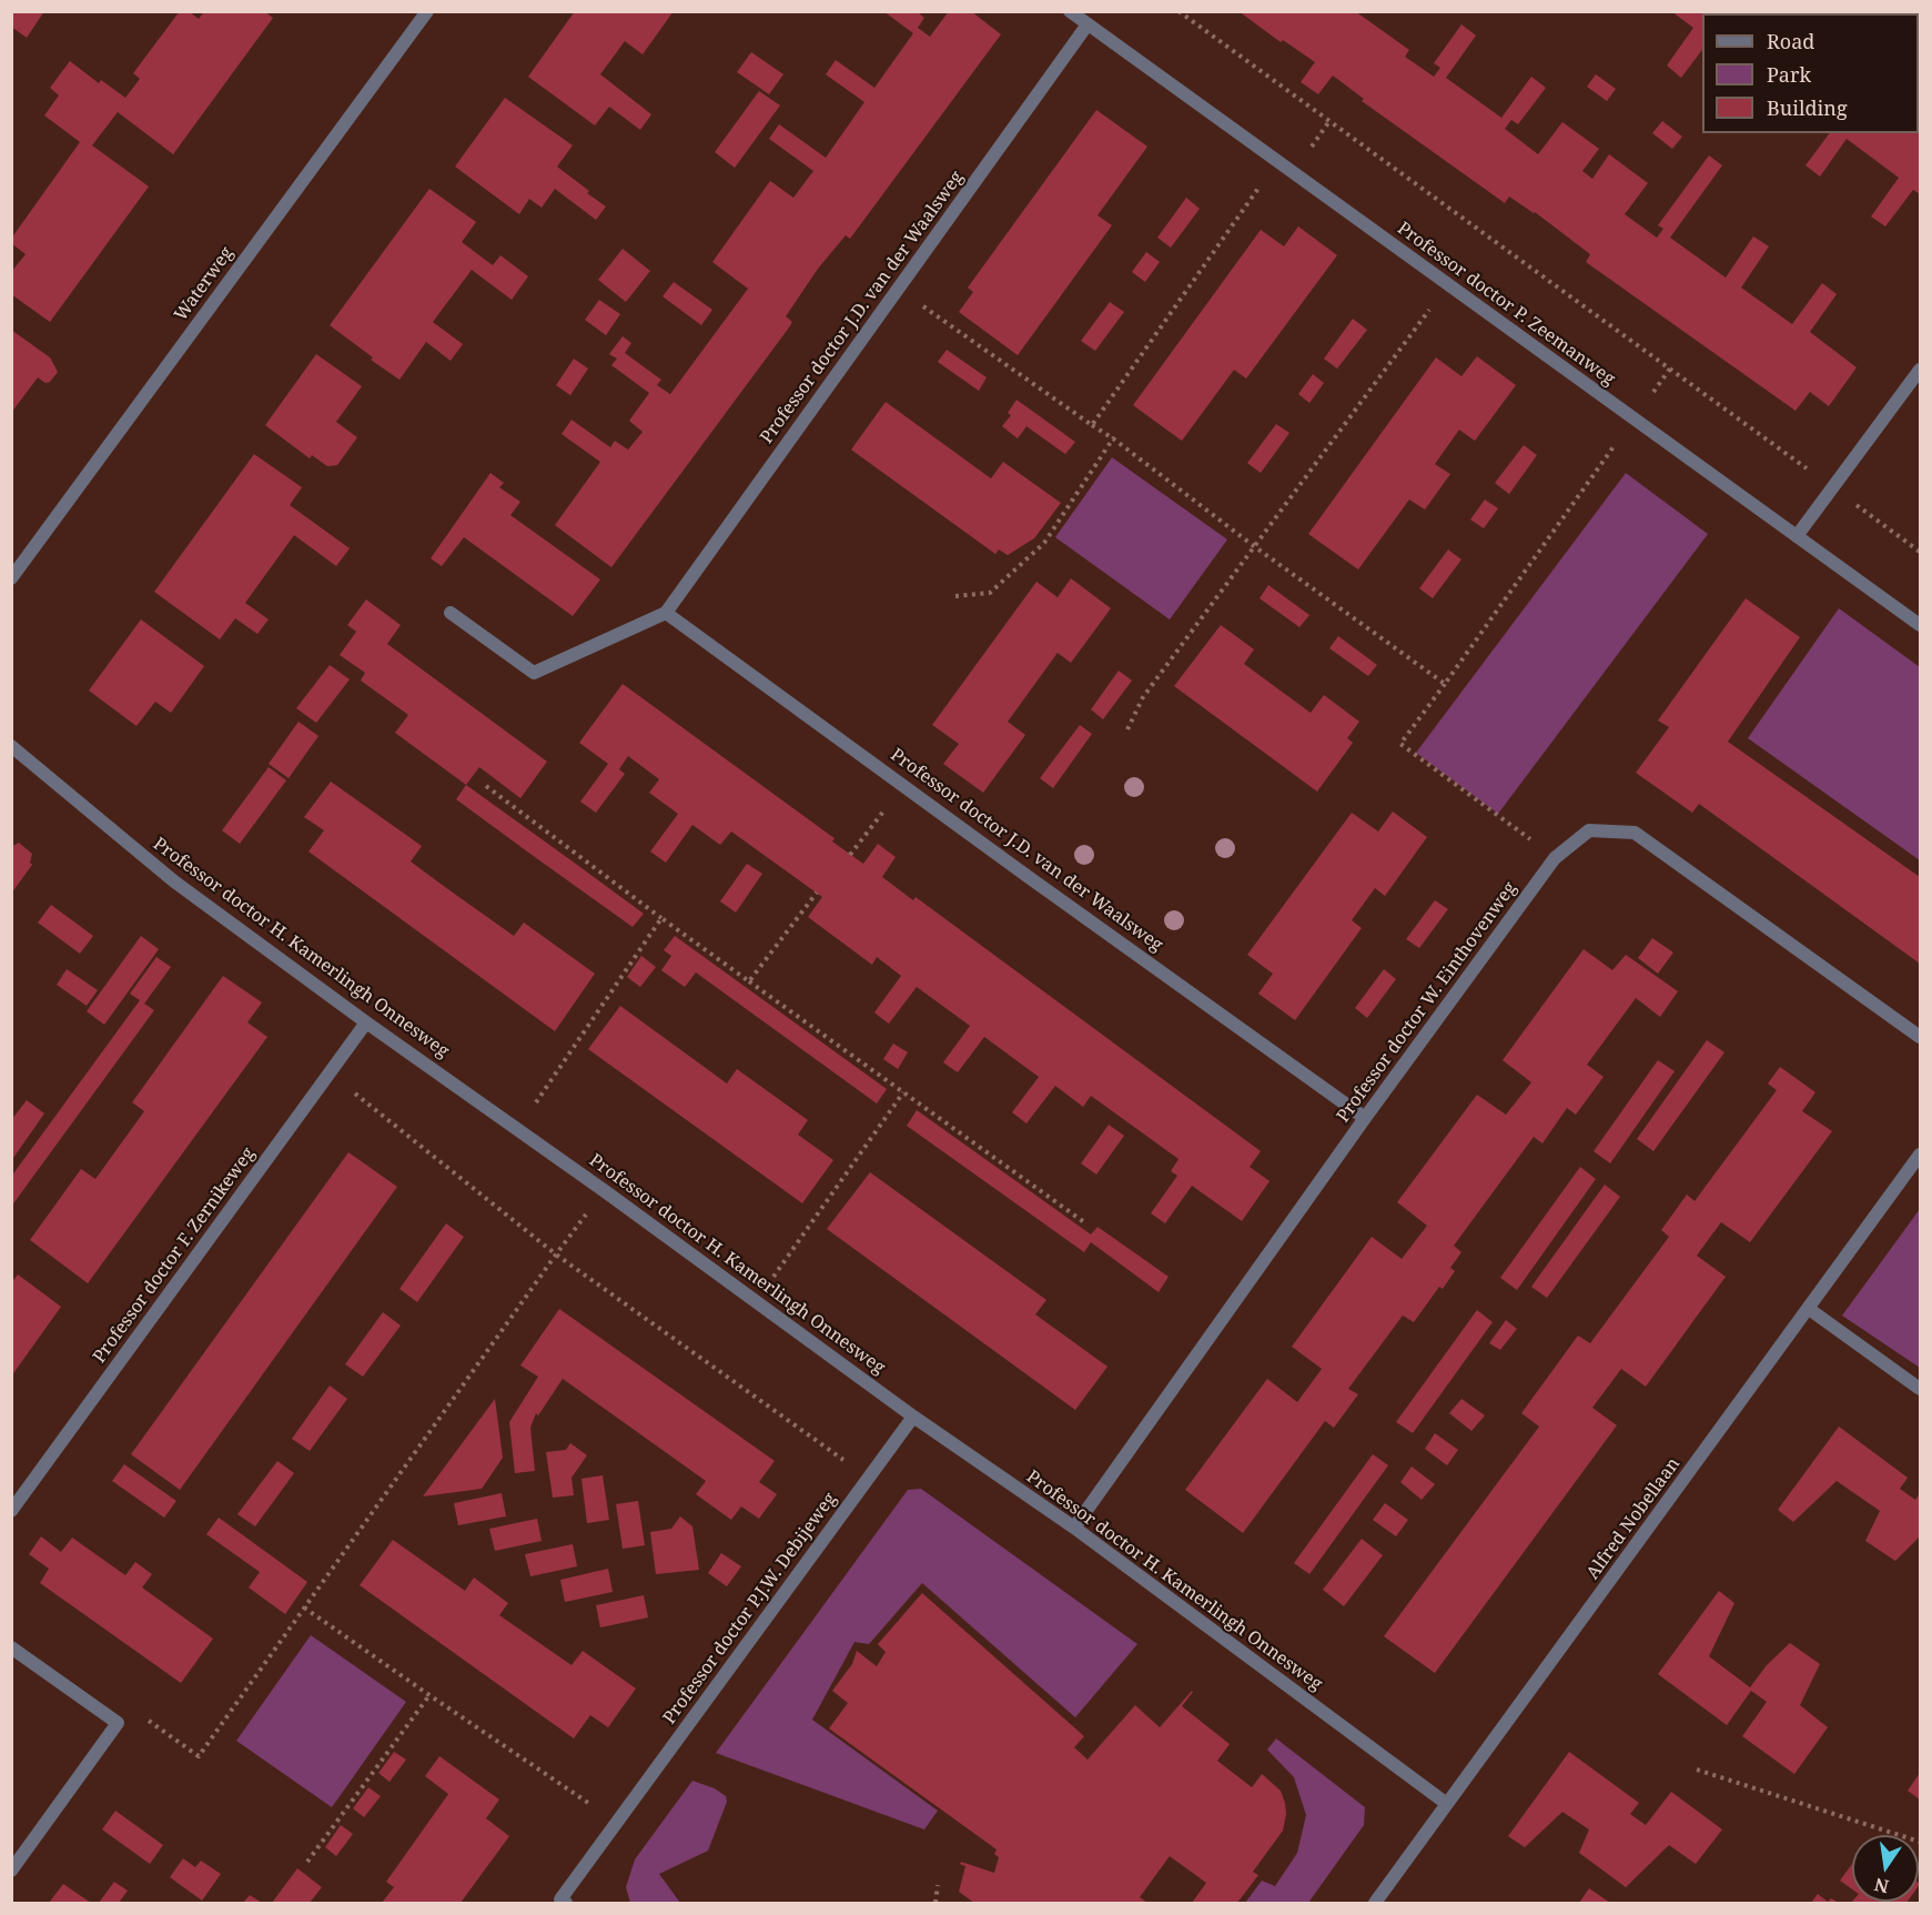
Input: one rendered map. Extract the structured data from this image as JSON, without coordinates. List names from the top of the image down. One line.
{"streets":{"street":["Waterweg","Professor doctor P. Zeemanweg","Professor doctor J.D. van der Waalsweg","Professor doctor H. Kamerlingh Onnesweg","Professor doctor W. Einthovenweg","Professor doctor F. Zernikeweg","Alfred Nobellaan","Professor doctor P.J.W. Debijeweg"]},"crossings":[["Professor doctor P. Zeemanweg","Professor doctor J.D. van der Waalsweg"],["Professor doctor J.D. van der Waalsweg","Professor doctor W. Einthovenweg"],["Professor doctor H. Kamerlingh Onnesweg","Professor doctor W. Einthovenweg"],["Professor doctor H. Kamerlingh Onnesweg","Professor doctor F. Zernikeweg"],["Professor doctor H. Kamerlingh Onnesweg","Alfred Nobellaan"],["Professor doctor H. Kamerlingh Onnesweg","Professor doctor P.J.W. Debijeweg"]],"legend":["Road","Park","Building"],"north":"bottom"}
